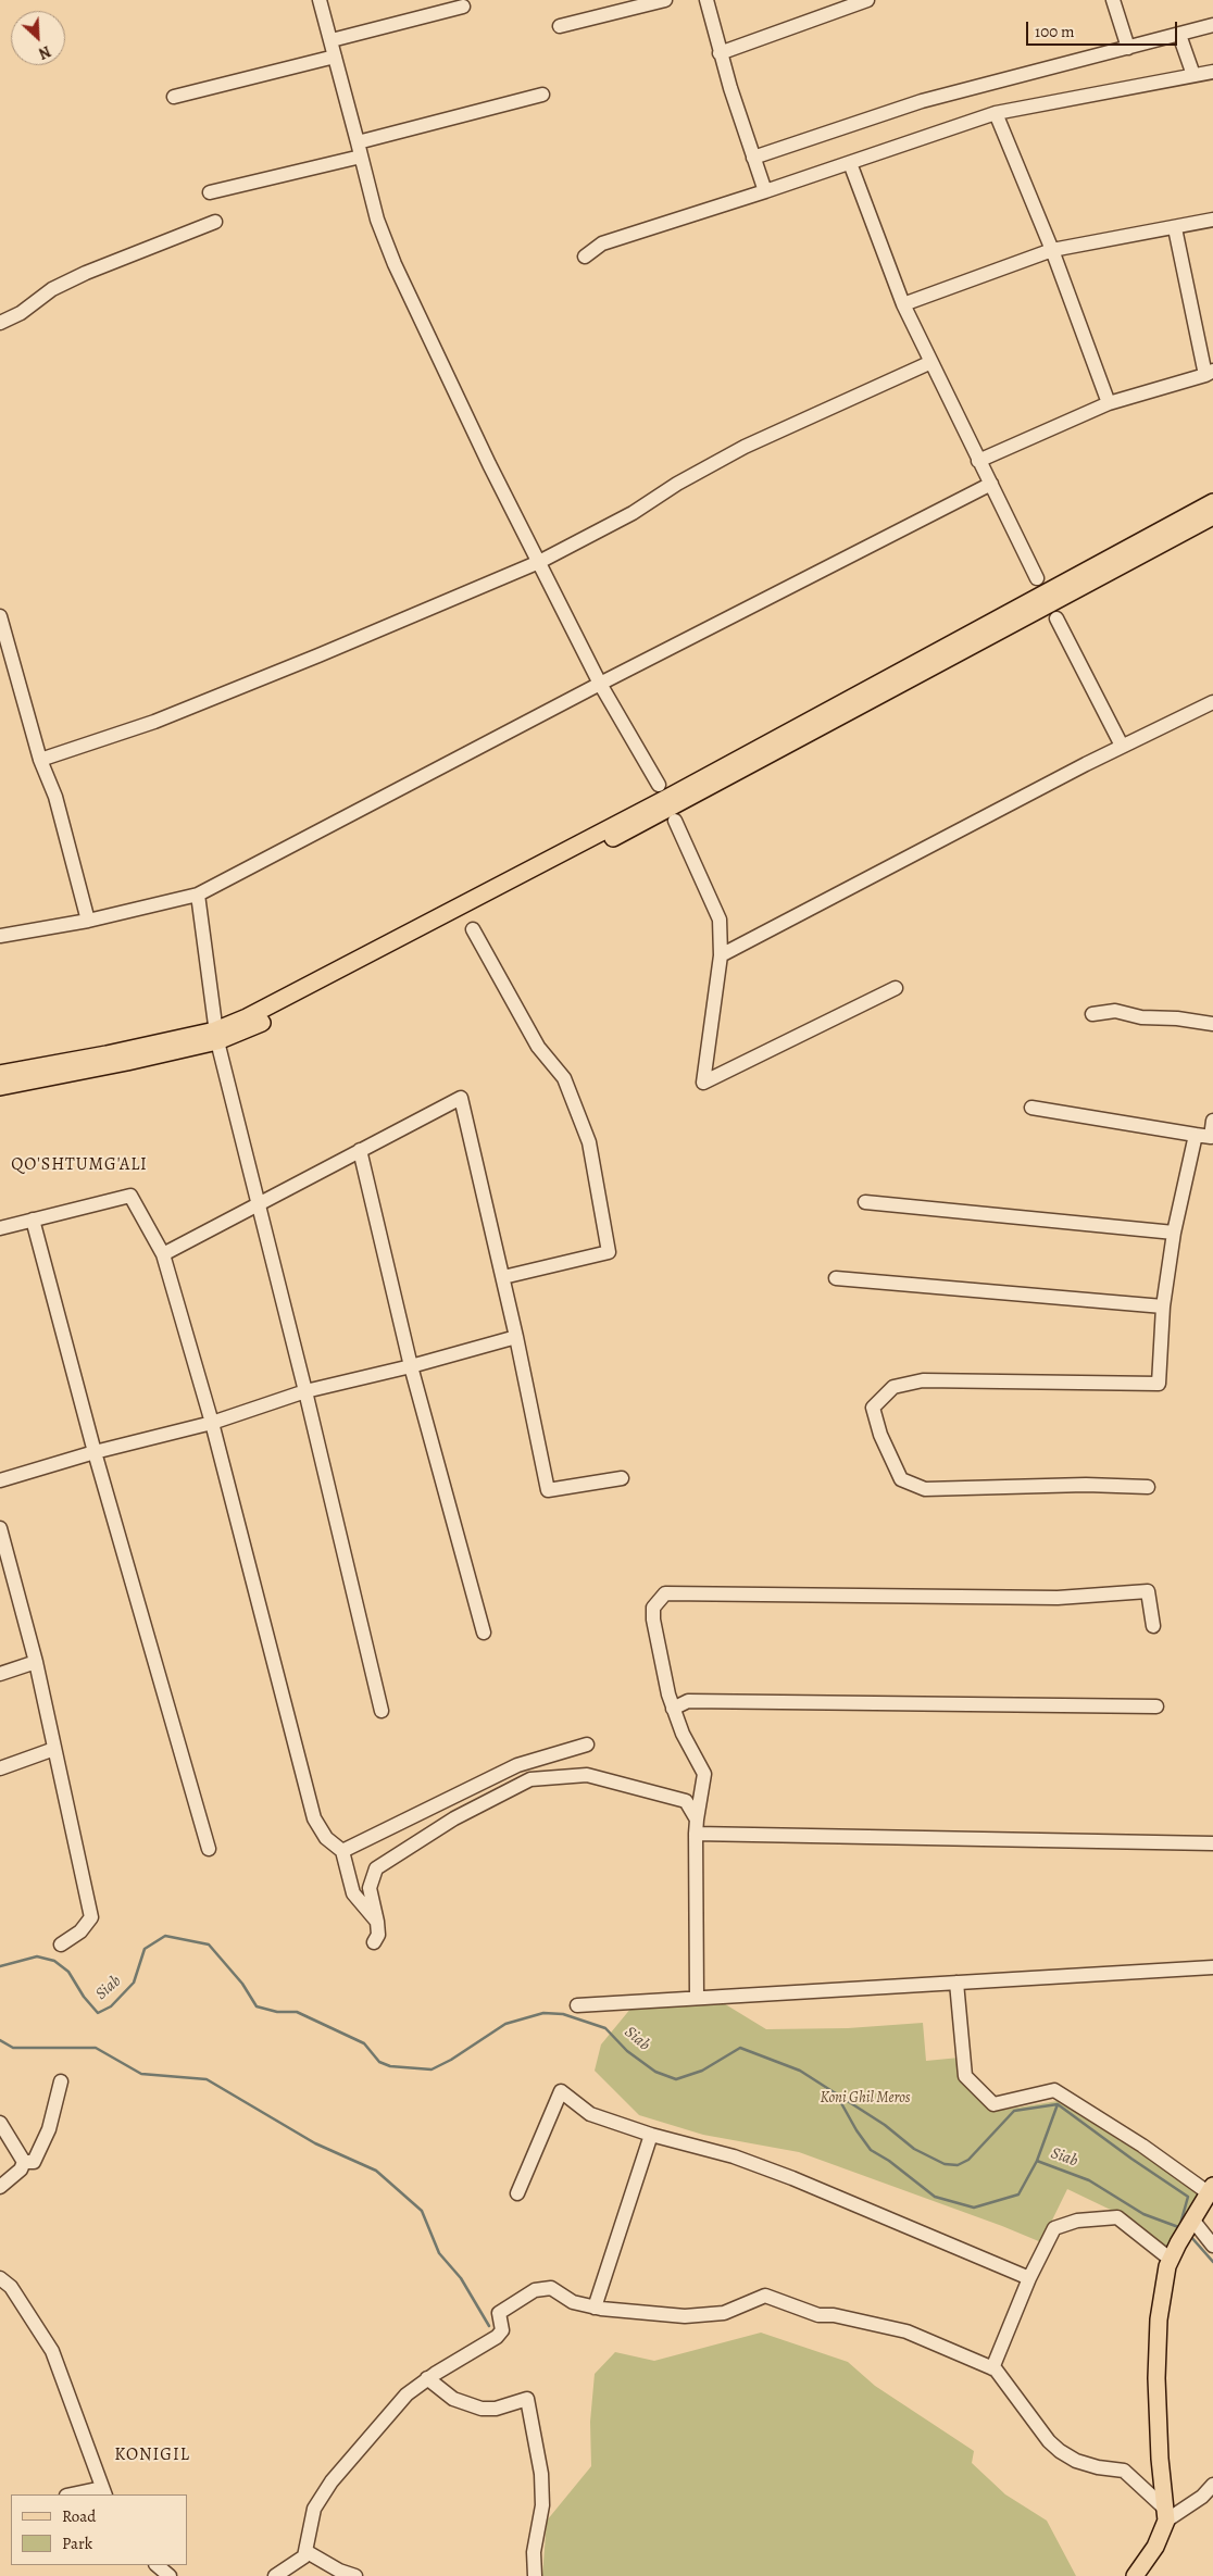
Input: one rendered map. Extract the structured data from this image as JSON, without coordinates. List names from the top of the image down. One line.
{"districts":["QO'SHTUMG'ALI","KONIGIL"],"water":["Siab"],"parks":["Koni Ghil Meros"],"legend":["Road","Park"],"scale_bar":"100 m","north":"bottom right"}
